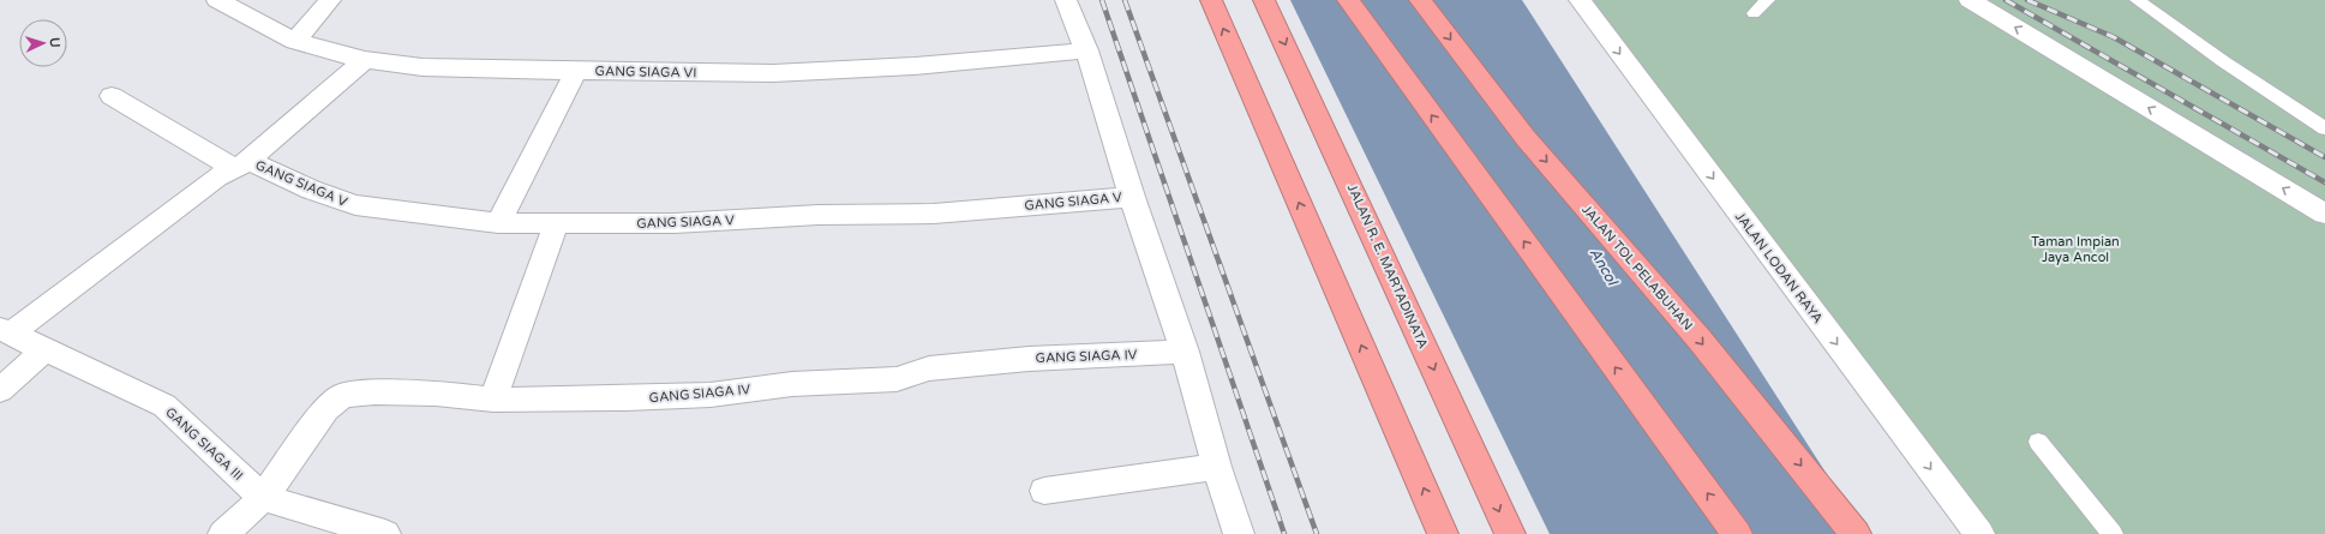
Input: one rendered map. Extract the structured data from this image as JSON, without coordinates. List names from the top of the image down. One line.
{"streets":{"highway":["JALAN R. E. MARTADINATA","JALAN TOL PELABUHAN"],"street":["GANG SIAGA VI","GANG SIAGA V","JALAN LODAN RAYA","GANG SIAGA IV","GANG SIAGA III"]},"crossings":[["GANG SIAGA IV","GANG SIAGA III"]],"one_way":["JALAN LODAN RAYA"],"water":["Ancol"],"parks":["Taman Impian Jaya Ancol"],"north":"right"}
